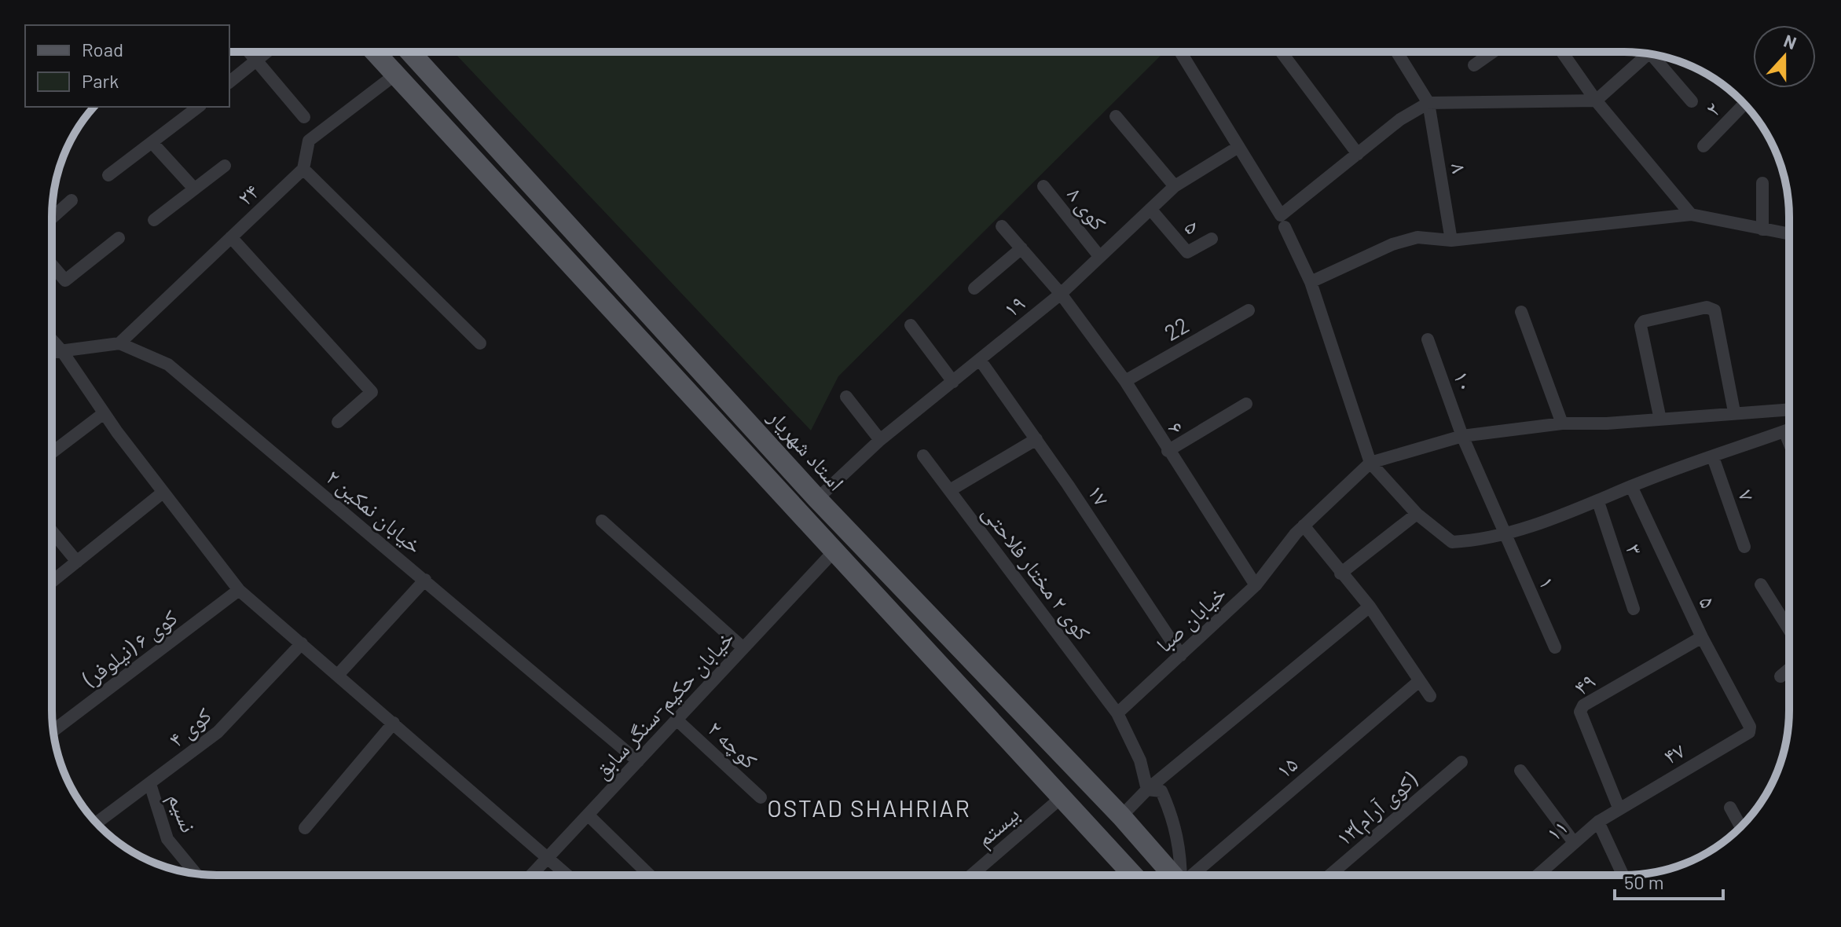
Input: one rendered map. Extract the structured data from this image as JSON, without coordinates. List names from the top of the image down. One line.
{"streets":{"main road":["استاد شهریار"],"street":["۲","۸","۲۴","کوی ۸","۵","۱۹","22","۱۰","۶","۱۷","۷","خیابان نمکین ۲","۳","کوی ۲ مختار فلاحتی","۱","خیابان صبا","کوی ۶ (نیلوفر)","۴۹","خیابان حکیم-سنگر سابق","کوی ۴","کوچه ۲","۴۷","۱۵","۱۳(کوی آرام)","نسیم","بیستم","۱۱"]},"crossings":[["۲۴","خیابان نمکین ۲"],["کوی ۸","۱۹"],["۵","۱۹"],["۵","۴۹"],["۵","۴۷"],["۱۹","۶"],["۱۹","استاد شهریار"],["۱۹","۱۷"],["22","۶"],["۱۰","۱"],["۶","خیابان صبا"],["۱۷","خیابان صبا"],["خیابان نمکین ۲","خیابان حکیم-سنگر سابق"],["کوی ۲ مختار فلاحتی","خیابان صبا"],["۴۹","۴۷"],["۴۹","۱۱"],["خیابان حکیم-سنگر سابق","کوچه ۲"],["کوی ۴","نسیم"],["۴۷","۱۱"]],"districts":["OSTAD SHAHRIAR"],"legend":["Road","Park"],"scale_bar":"50 m","north":"top"}
